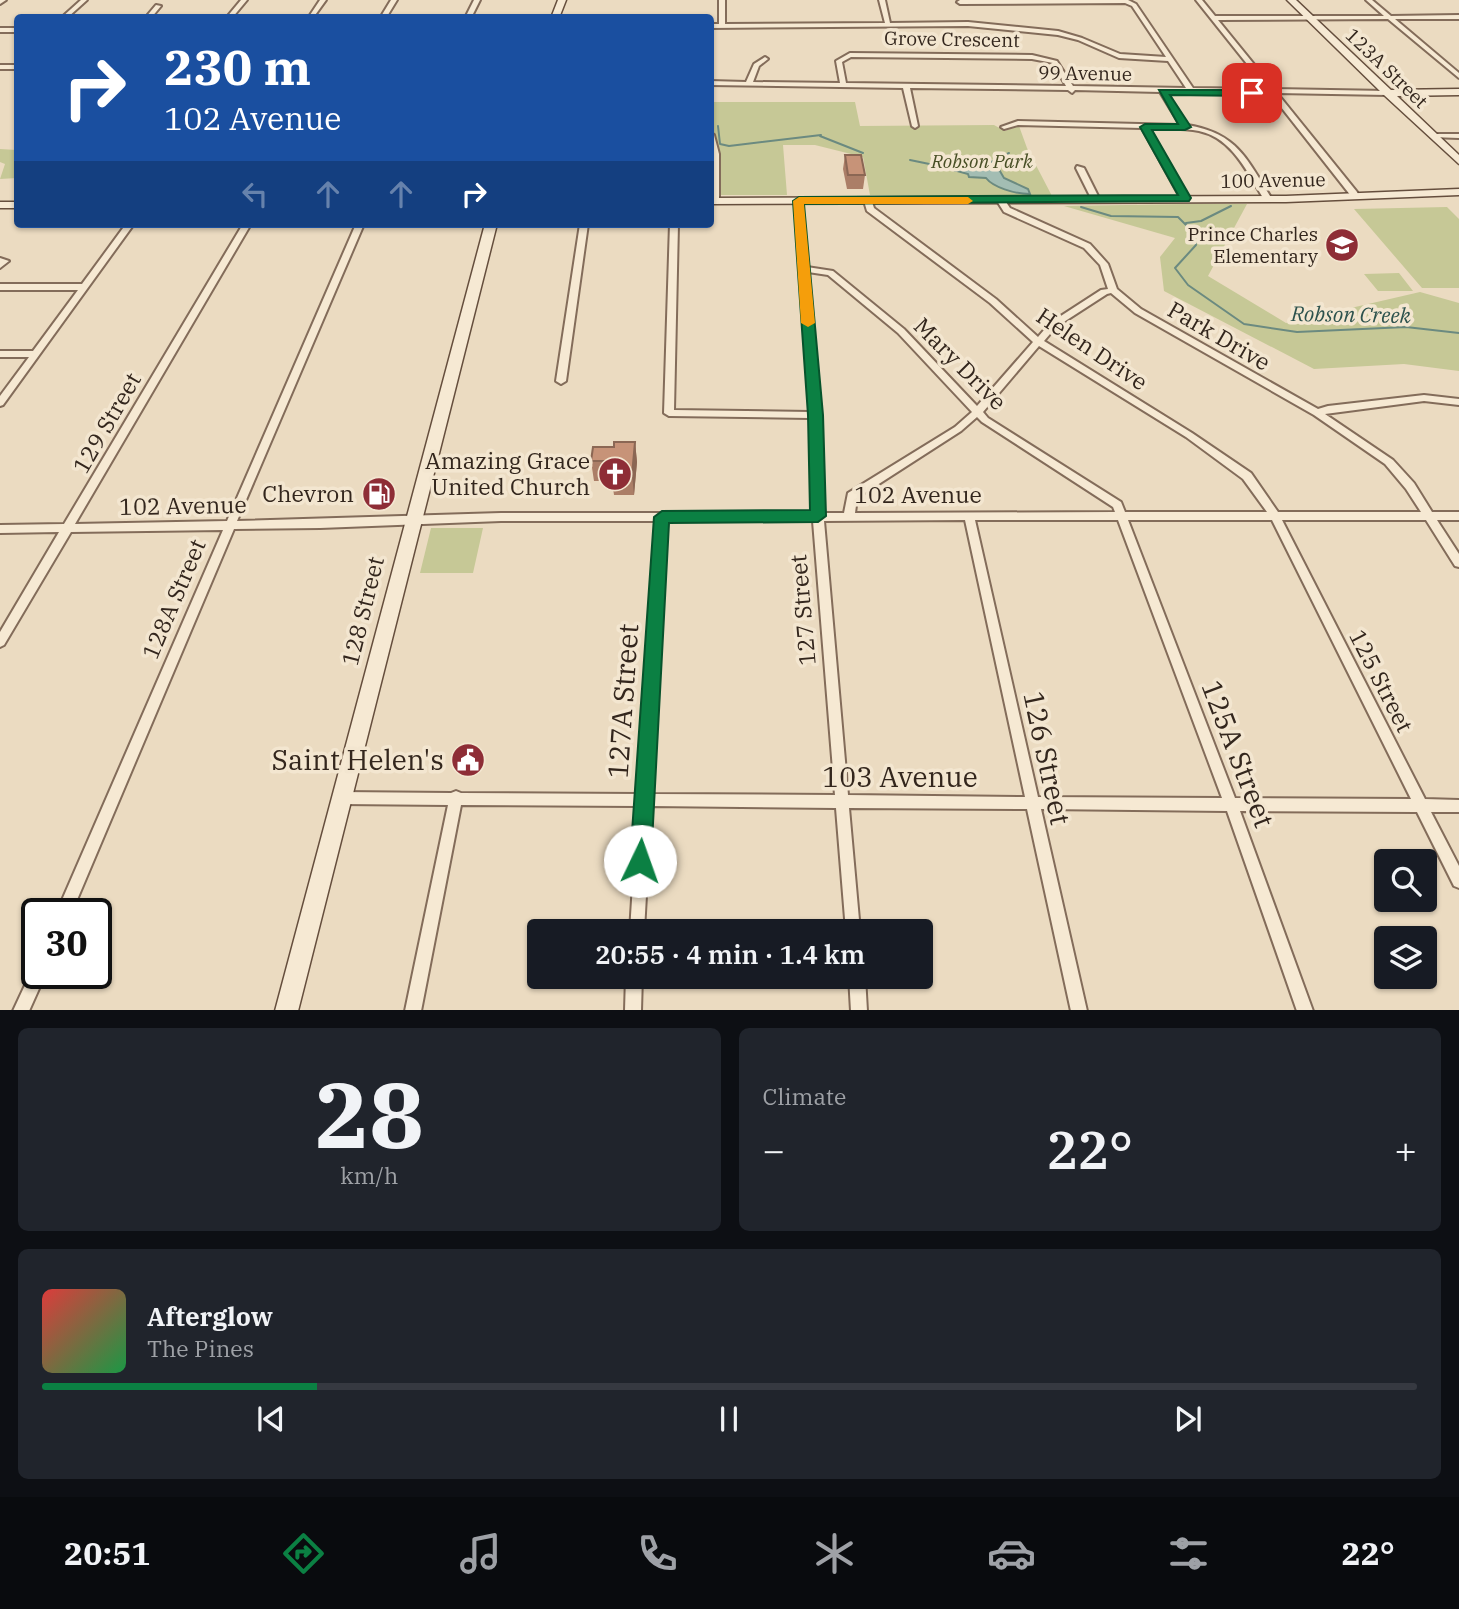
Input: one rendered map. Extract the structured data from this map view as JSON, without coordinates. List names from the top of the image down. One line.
{"streets":{"street":["Grove Crescent","123A Street","99 Avenue","100 Avenue","Park Drive","Helen Drive","Mary Drive","129 Street","102 Avenue","128A Street","127 Street","128 Street","125 Street","127A Street","125A Street","126 Street","103 Avenue"]},"crossings":[["Grove Crescent","99 Avenue"],["123A Street","99 Avenue"],["100 Avenue","Park Drive"],["100 Avenue","Helen Drive"],["100 Avenue","127 Street"],["Park Drive","102 Avenue"],["Helen Drive","125 Street"],["Mary Drive","102 Avenue"],["Mary Drive","127 Street"],["Mary Drive","125A Street"],["129 Street","102 Avenue"],["102 Avenue","128A Street"],["102 Avenue","127 Street"],["102 Avenue","128 Street"],["102 Avenue","125 Street"],["102 Avenue","127A Street"],["102 Avenue","125A Street"],["102 Avenue","126 Street"],["127 Street","103 Avenue"],["128 Street","103 Avenue"],["125 Street","103 Avenue"],["127A Street","103 Avenue"],["125A Street","103 Avenue"],["126 Street","103 Avenue"]],"water":["Robson Creek"],"parks":["Robson Park"],"places":{"school or university":["Prince Charles Elementary"],"church":["Amazing Grace United Church"],"fuel station":["Chevron"],"public building":["Saint Helen's"]},"page":{"turn":["230 m","102 Avenue"],"limit":"30","trip":"20:55 · 4 min · 1.4 km","tile":[["28","km/h"],"Climate"],"heat":["−","22°","+"],"song":["Afterglow","The Pines"],"tabs":["20:51","22°"]}}
